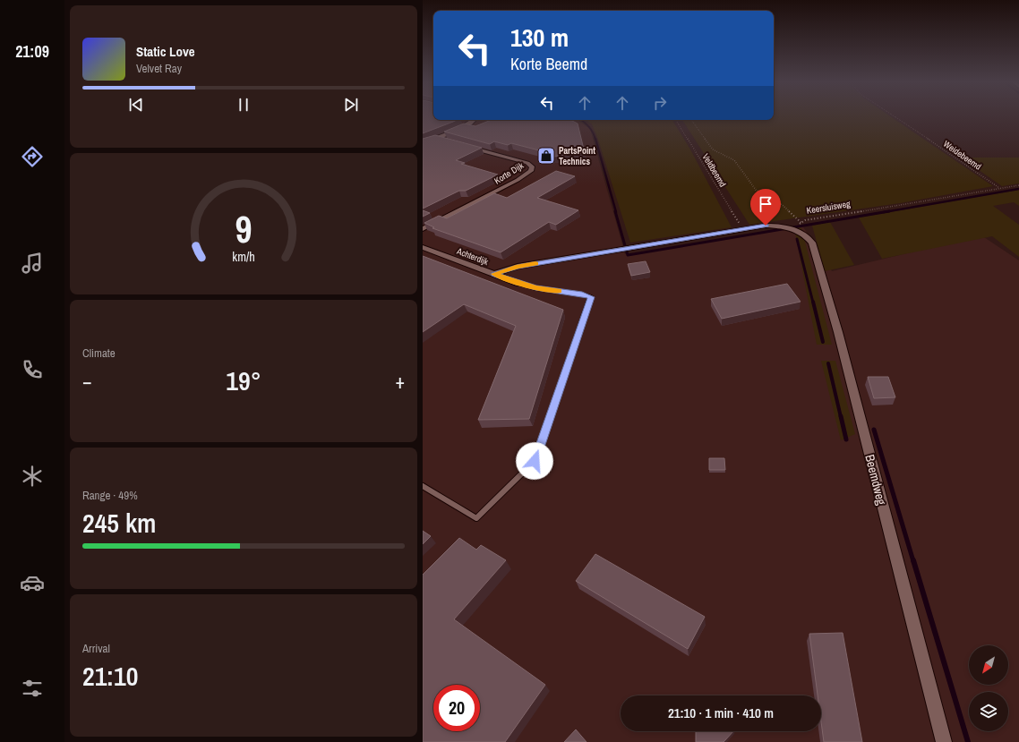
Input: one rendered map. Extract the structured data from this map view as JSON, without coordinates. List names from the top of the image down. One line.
{"streets":{"street":["Korte Dijk","Achterdijk","Beemdweg"],"path":["Weidebeemd","Veldbeemd","Keersluisweg"]},"crossings":[["Weidebeemd","Keersluisweg"],["Keersluisweg","Beemdweg"]],"places":{"shop":["PartsPoint Technics"]},"north":"bottom left","page":{"tabs":"21:09","turn":["130 m","Korte Beemd"],"song":["Static Love","Velvet Ray"],"tile":["Climate",["Range · 49%","245 km"],["Arrival","21:10"]],"heat":["−","19°","+"],"limit":"20","trip":"21:10 · 1 min · 410 m","gauge":["9","km/h"]}}
